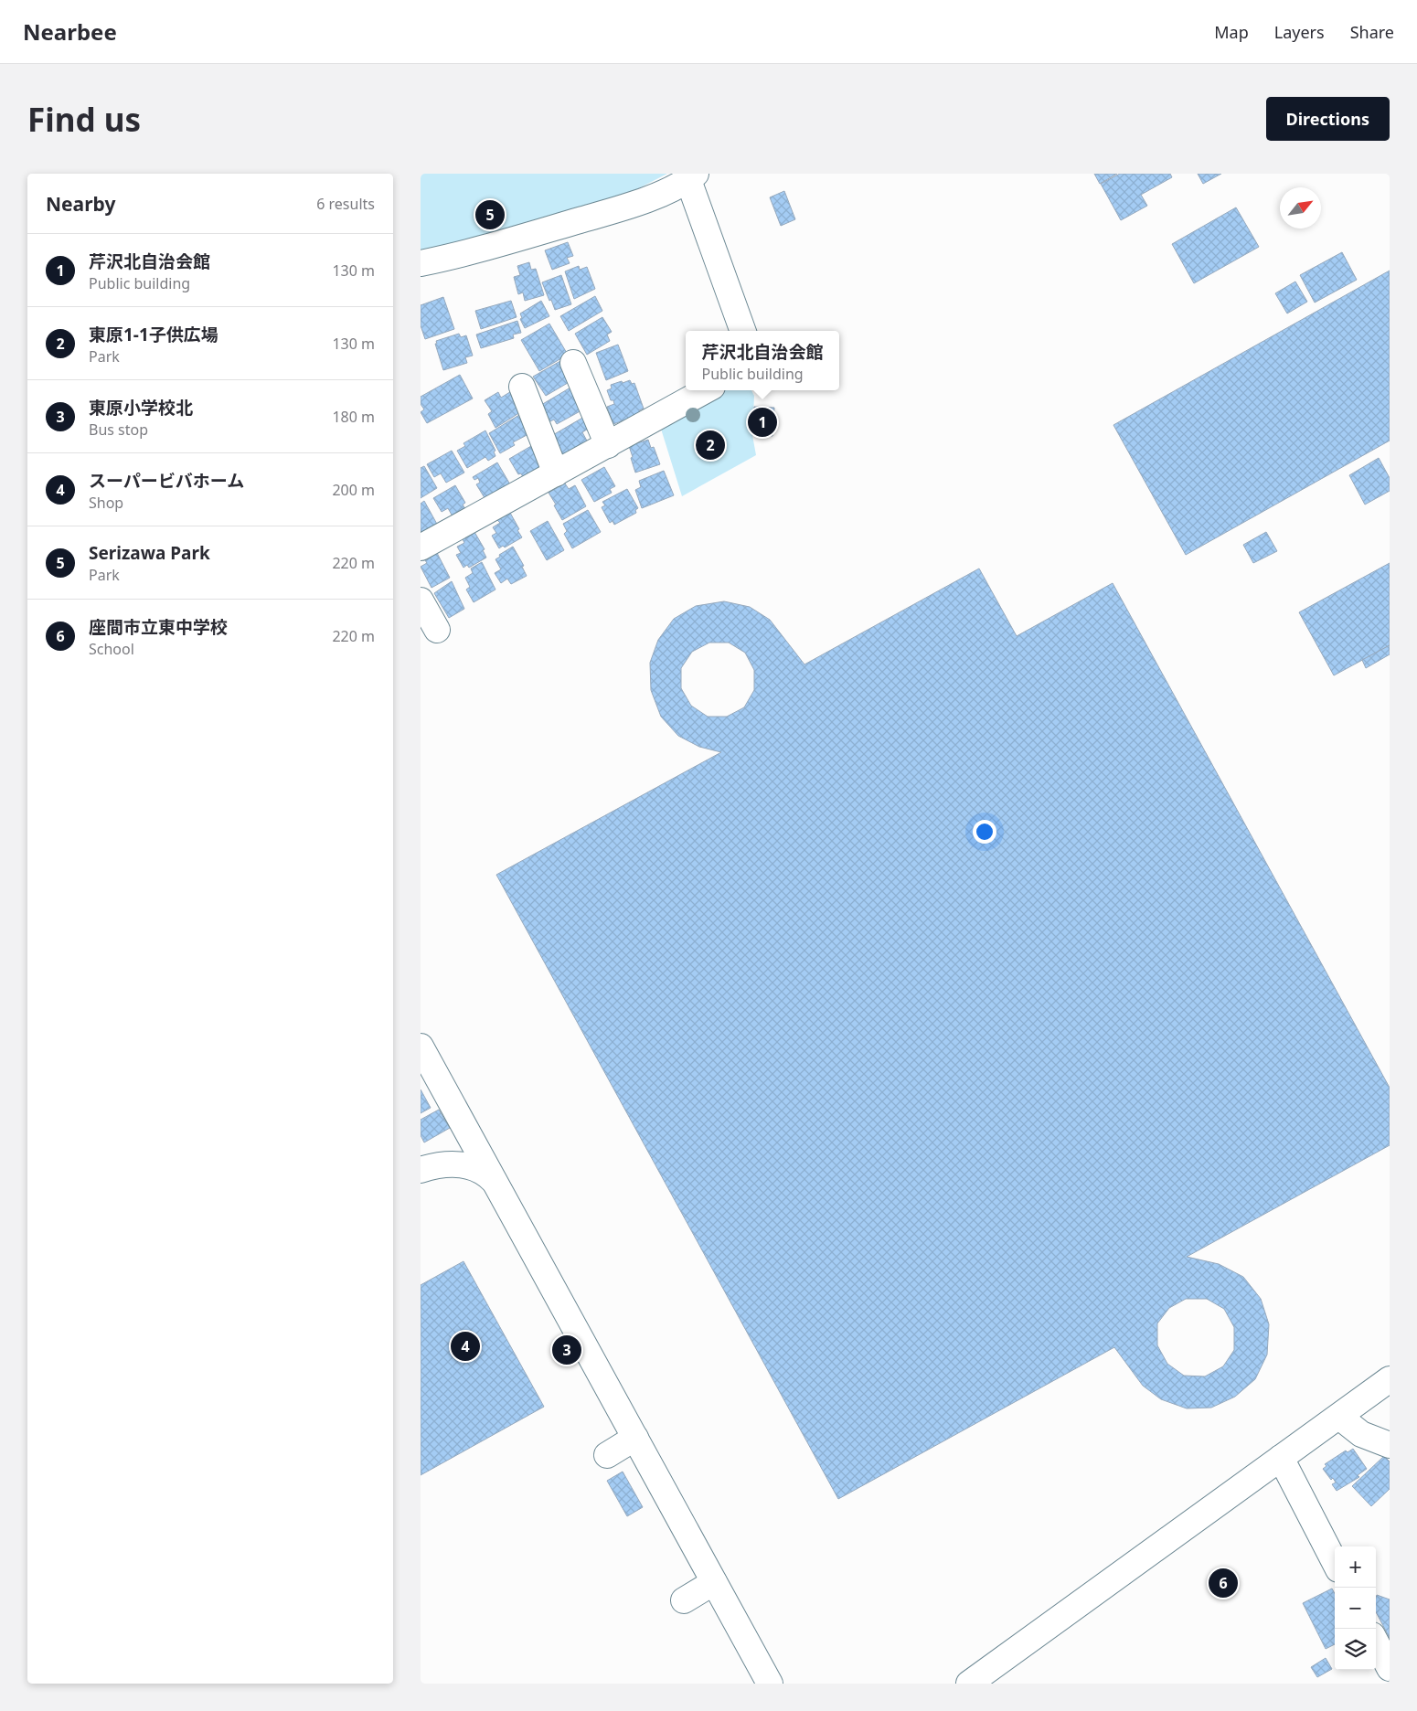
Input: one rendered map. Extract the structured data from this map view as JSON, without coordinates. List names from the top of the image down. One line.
{"north":"top right","page":{"header":"Nearbee","nav":["Map","Layers","Share"],"buttons":"Directions","title":"Find us","heading":["Nearby","6 results"],"pins":["5","1","2","4","3","6"],"list":[{"mark":"1","name":"芹沢北自治会館","note":"Public building","value":"130 m"},{"mark":"2","name":"東原1-1子供広場","note":"Park","value":"130 m"},{"mark":"3","name":"東原小学校北","note":"Bus stop","value":"180 m"},{"mark":"4","name":"スーパービバホーム","note":"Shop","value":"200 m"},{"mark":"5","name":"Serizawa Park","note":"Park","value":"220 m"},{"mark":"6","name":"座間市立東中学校","note":"School","value":"220 m"}],"popup":["芹沢北自治会館","Public building"],"map_buttons":["+","−"]}}
